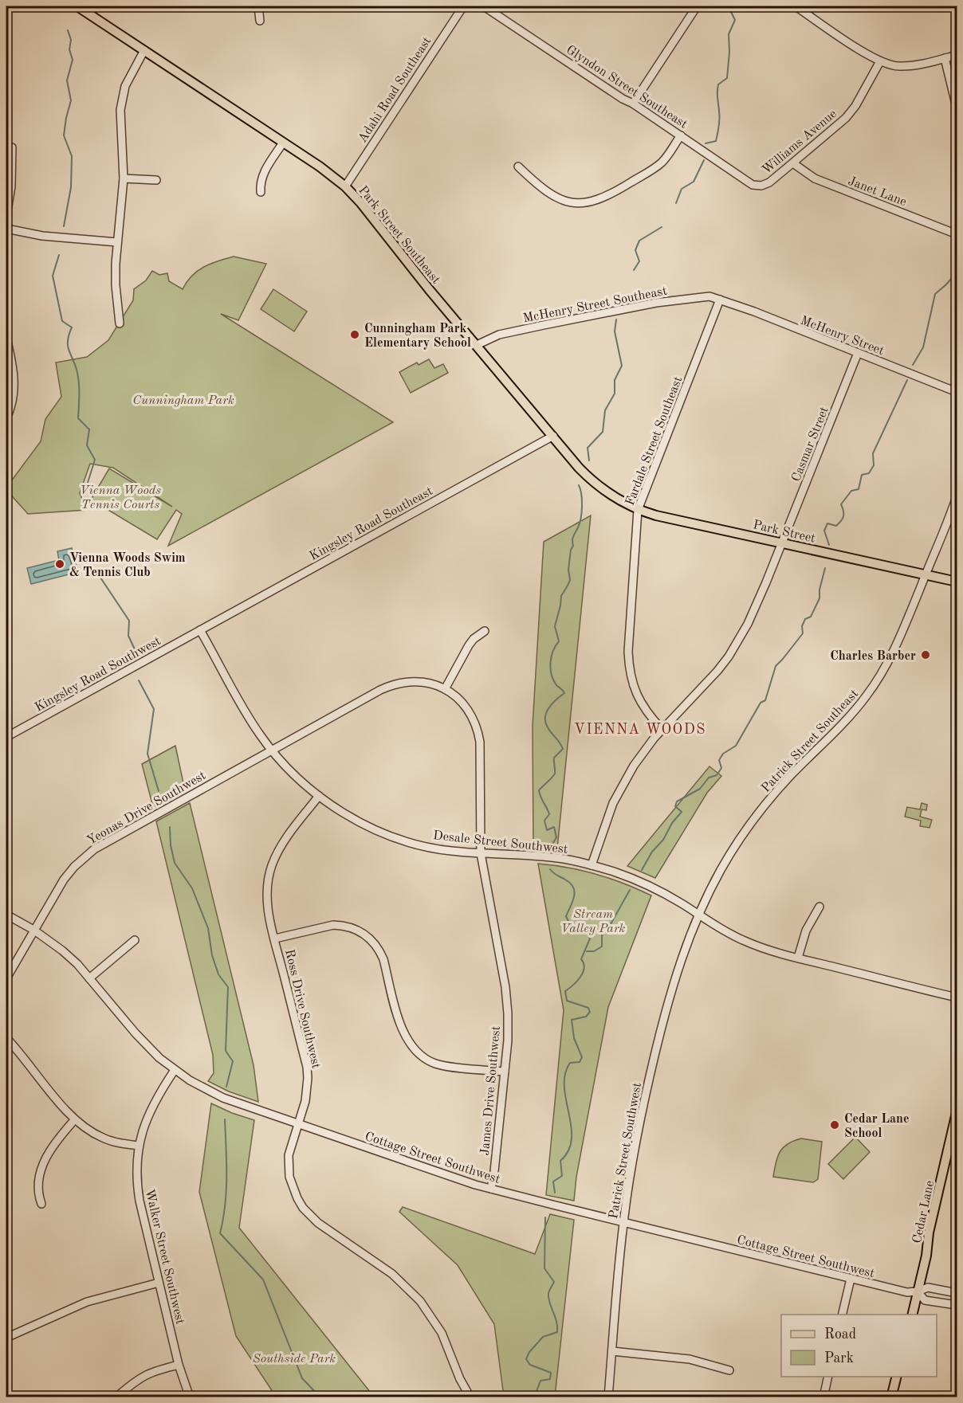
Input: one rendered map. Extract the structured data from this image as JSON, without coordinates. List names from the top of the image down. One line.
{"streets":{"main road":["Park Street Southeast","Park Street","Cedar Lane"],"street":["Glyndon Street Southeast","Adahi Road Southeast","Williams Avenue","Janet Lane","McHenry Street Southeast","McHenry Street","Fardale Street Southeast","Casmar Street","Kingsley Road Southeast","Kingsley Road Southwest","Patrick Street Southeast","Yeonas Drive Southwest","Desale Street Southwest","Ross Drive Southwest","James Drive Southwest","Patrick Street Southwest","Cottage Street Southwest","Walker Street Southwest"]},"crossings":[["Glyndon Street Southeast","Williams Avenue"],["Adahi Road Southeast","Park Street Southeast"],["Williams Avenue","Janet Lane"],["Park Street Southeast","McHenry Street Southeast"],["Park Street Southeast","Fardale Street Southeast"],["Park Street Southeast","Kingsley Road Southeast"],["Park Street Southeast","Park Street"],["McHenry Street Southeast","McHenry Street"],["McHenry Street Southeast","Fardale Street Southeast"],["McHenry Street","Fardale Street Southeast"],["McHenry Street","Casmar Street"],["Fardale Street Southeast","Casmar Street"],["Fardale Street Southeast","Park Street"],["Casmar Street","Park Street"],["Casmar Street","Desale Street Southwest"],["Kingsley Road Southeast","Kingsley Road Southwest"],["Kingsley Road Southeast","Desale Street Southwest"],["Park Street","Patrick Street Southeast"],["Kingsley Road Southwest","Desale Street Southwest"],["Patrick Street Southeast","Desale Street Southwest"],["Patrick Street Southeast","Patrick Street Southwest"],["Yeonas Drive Southwest","Desale Street Southwest"],["Yeonas Drive Southwest","James Drive Southwest"],["Yeonas Drive Southwest","Cottage Street Southwest"],["Desale Street Southwest","Ross Drive Southwest"],["Desale Street Southwest","James Drive Southwest"],["Desale Street Southwest","Patrick Street Southwest"],["Ross Drive Southwest","Cottage Street Southwest"],["James Drive Southwest","Cottage Street Southwest"],["Patrick Street Southwest","Cottage Street Southwest"],["Cottage Street Southwest","Cedar Lane"],["Cottage Street Southwest","Walker Street Southwest"]],"districts":["VIENNA WOODS"],"parks":["Cunningham Park","Vienna Woods Tennis Courts","Stream Valley Park","Southside Park"],"places":["Cunningham Park Elementary School","Vienna Woods Swim & Tennis Club","Charles Barber","Cedar Lane School"],"legend":["Road","Park"]}
